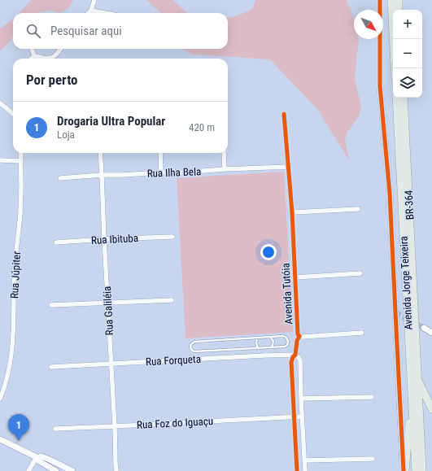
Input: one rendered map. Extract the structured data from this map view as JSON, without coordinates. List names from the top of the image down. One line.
{"streets":{"highway":["BR-364","Avenida Jorge Teixeira"],"street":["Rua Ilha Bela","Rua Ibituba","Rua Júpiter","Avenida Tutóia","Rua Galiléia","Rua Forqueta","Rua Foz do Iguaçu"]},"crossings":[["Rua Ilha Bela","Avenida Tutóia"],["Rua Ilha Bela","Rua Galiléia"],["Rua Ibituba","Rua Galiléia"],["Avenida Tutóia","Rua Forqueta"],["Avenida Tutóia","Rua Foz do Iguaçu"],["Rua Galiléia","Rua Forqueta"],["Rua Galiléia","Rua Foz do Iguaçu"]],"north":"bottom right","page":{"map_buttons":["+","−"],"search":"Pesquisar aqui","heading":"Por perto","list":[{"mark":"1","name":"Drogaria Ultra Popular","note":"Loja","value":"420 m"}],"pins":"1"}}
